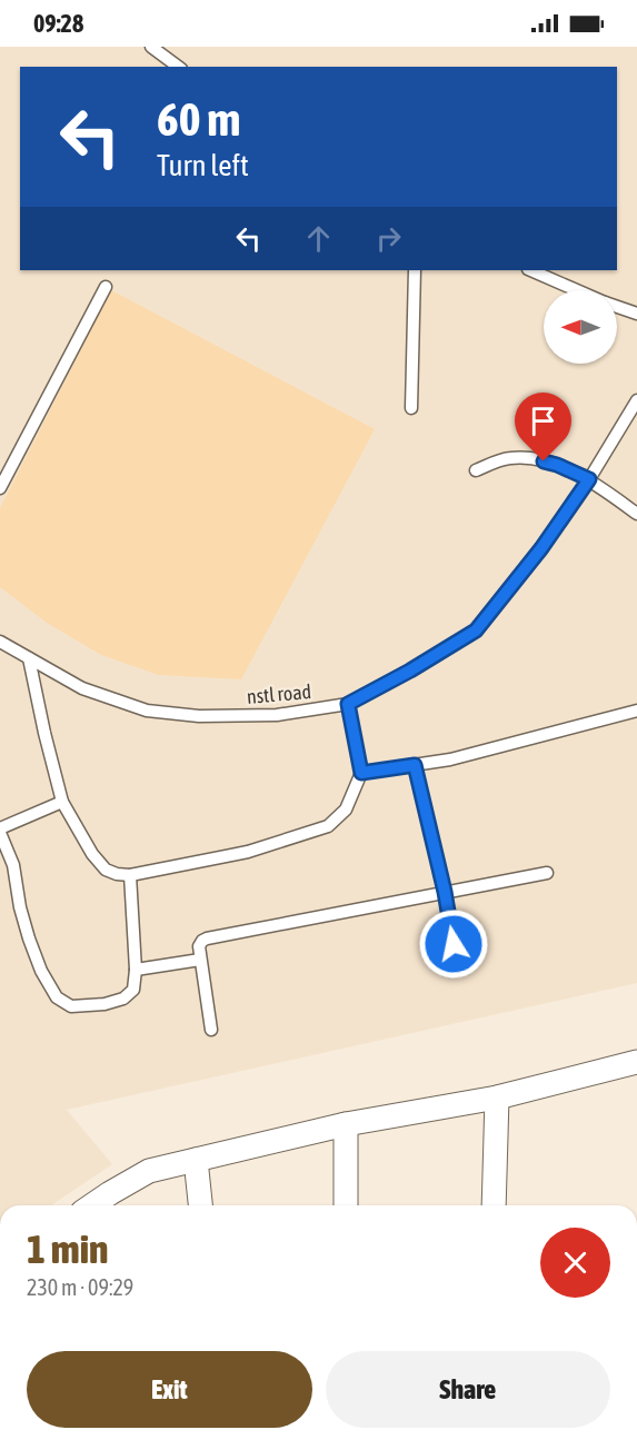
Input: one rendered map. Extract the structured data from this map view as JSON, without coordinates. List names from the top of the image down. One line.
{"streets":{"lane":["nstl road"]},"north":"left","page":{"status":"09:28","turn":["60 m","Turn left"],"heading":["1 min","230 m · 09:29"],"buttons":["Exit","Share"]}}
